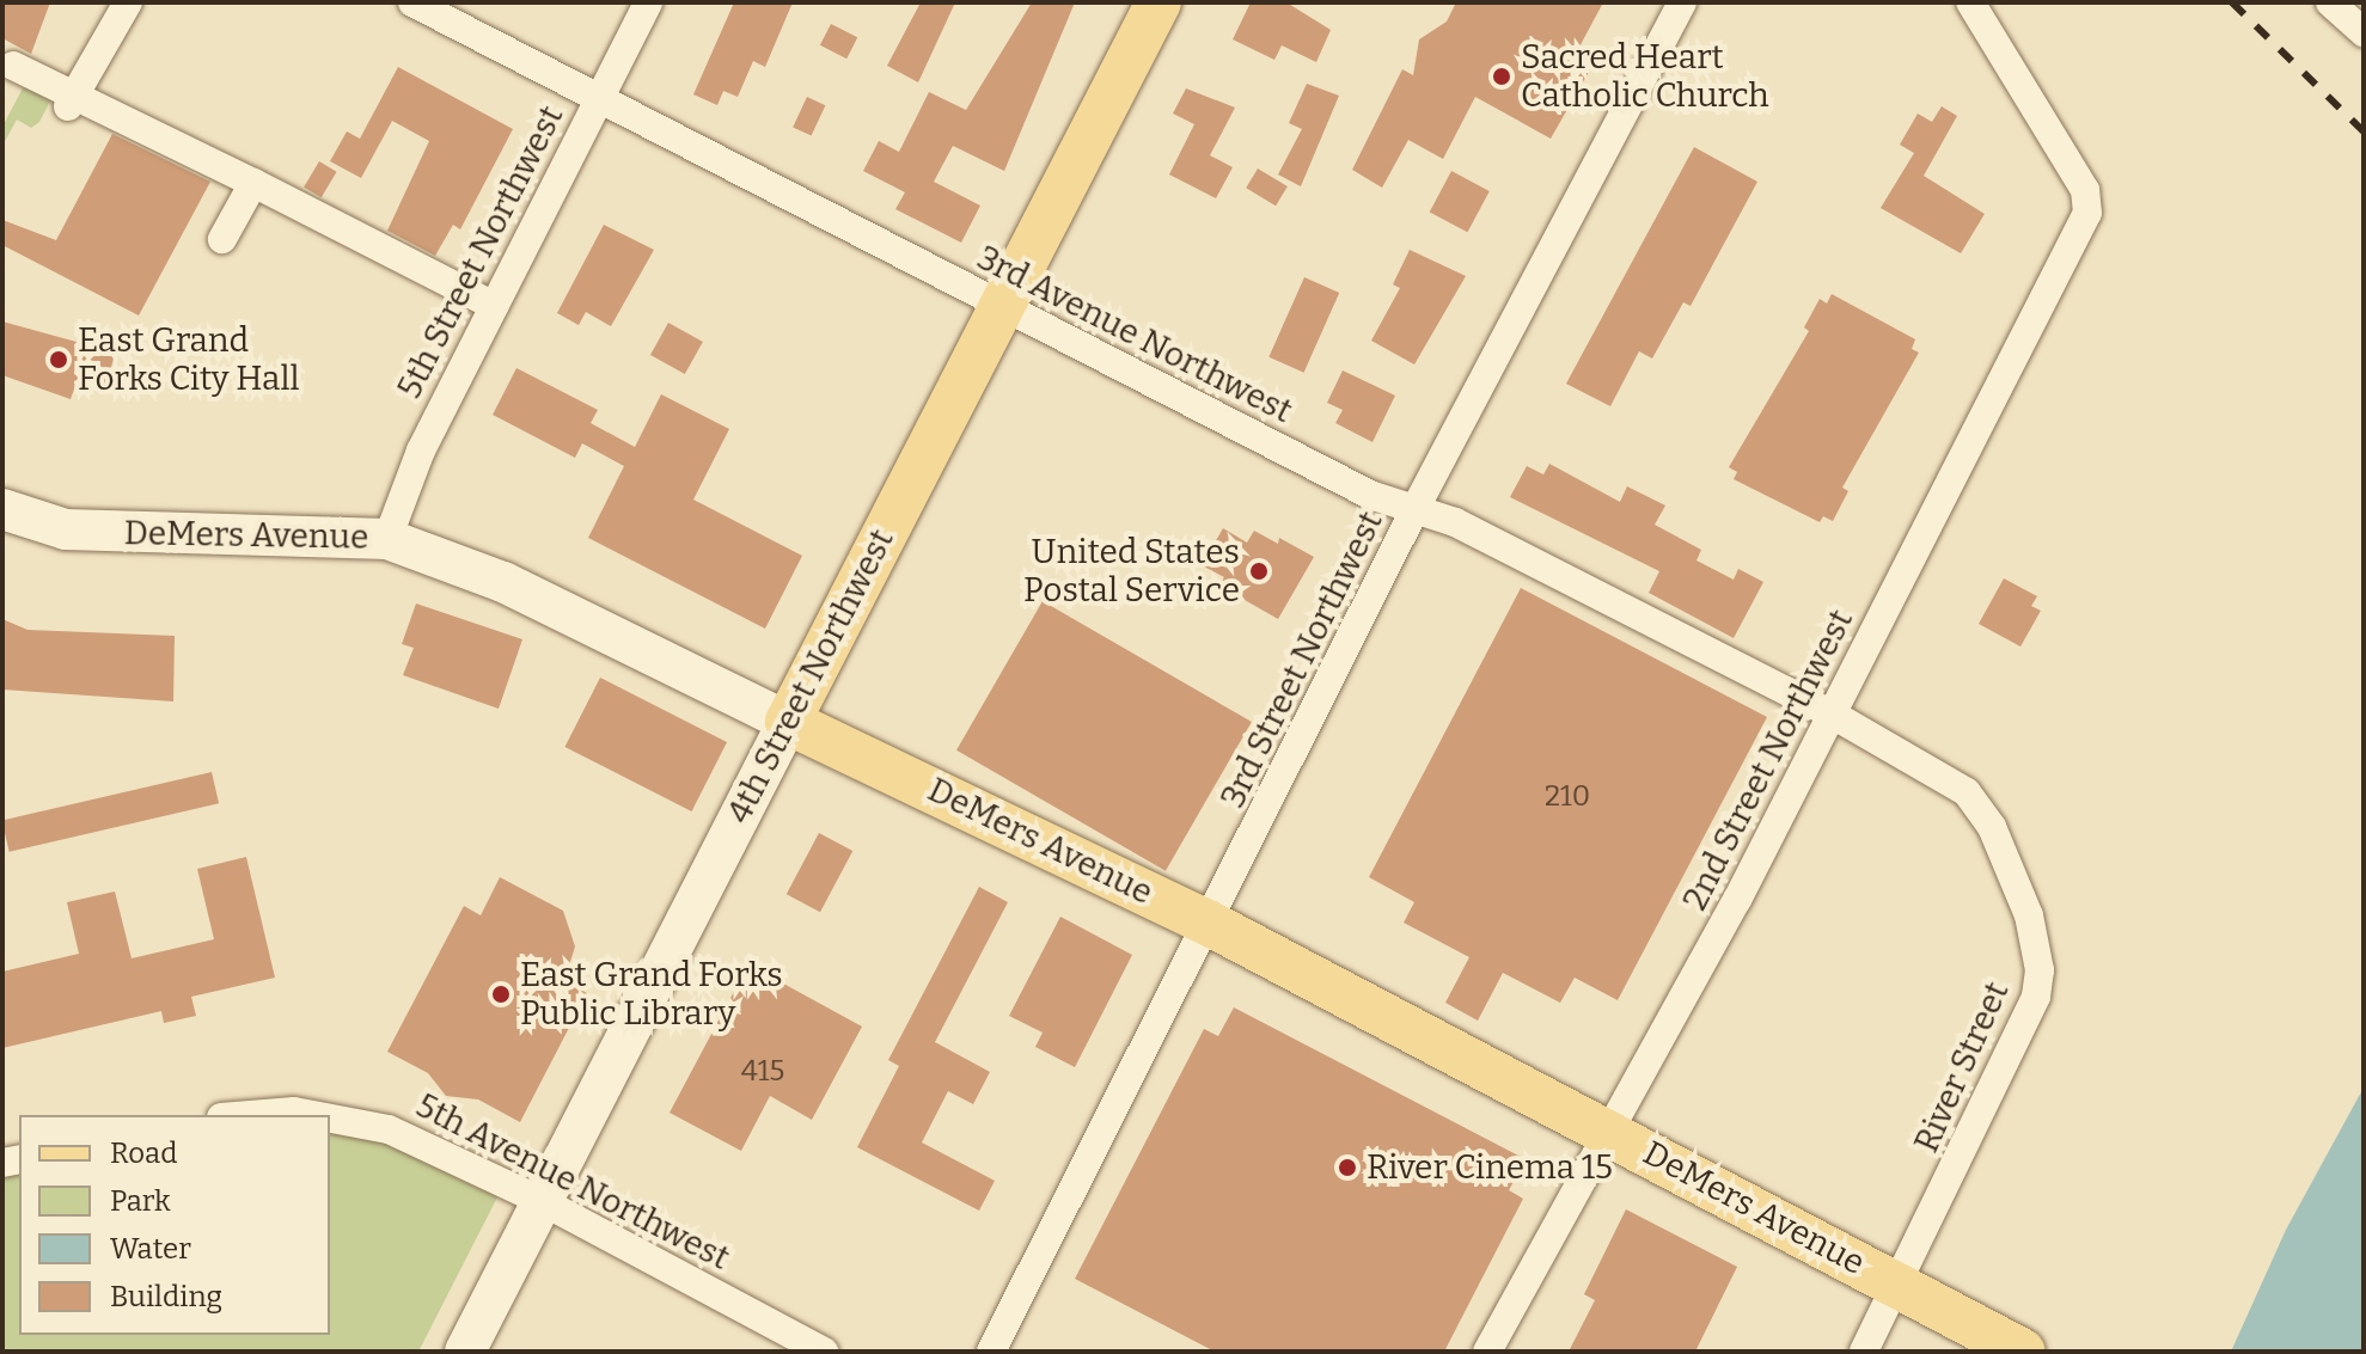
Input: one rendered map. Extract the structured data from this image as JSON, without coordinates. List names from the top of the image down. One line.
{"streets":{"main road":["DeMers Avenue","4th Street Northwest"],"street":["5th Street Northwest","3rd Avenue Northwest","3rd Street Northwest","2nd Street Northwest","River Street","5th Avenue Northwest"]},"crossings":[["5th Street Northwest","3rd Avenue Northwest"],["5th Street Northwest","DeMers Avenue"],["3rd Avenue Northwest","3rd Street Northwest"],["3rd Avenue Northwest","4th Street Northwest"],["3rd Avenue Northwest","2nd Street Northwest"],["3rd Avenue Northwest","River Street"],["DeMers Avenue","3rd Street Northwest"],["DeMers Avenue","4th Street Northwest"],["DeMers Avenue","2nd Street Northwest"],["DeMers Avenue","River Street"],["4th Street Northwest","5th Avenue Northwest"],["2nd Street Northwest","River Street"]],"places":["Sacred Heart Catholic Church","East Grand Forks City Hall","United States Postal Service","East Grand Forks Public Library","River Cinema 15"],"house_numbers":["210","415"],"legend":["Road","Park","Water","Building"]}
